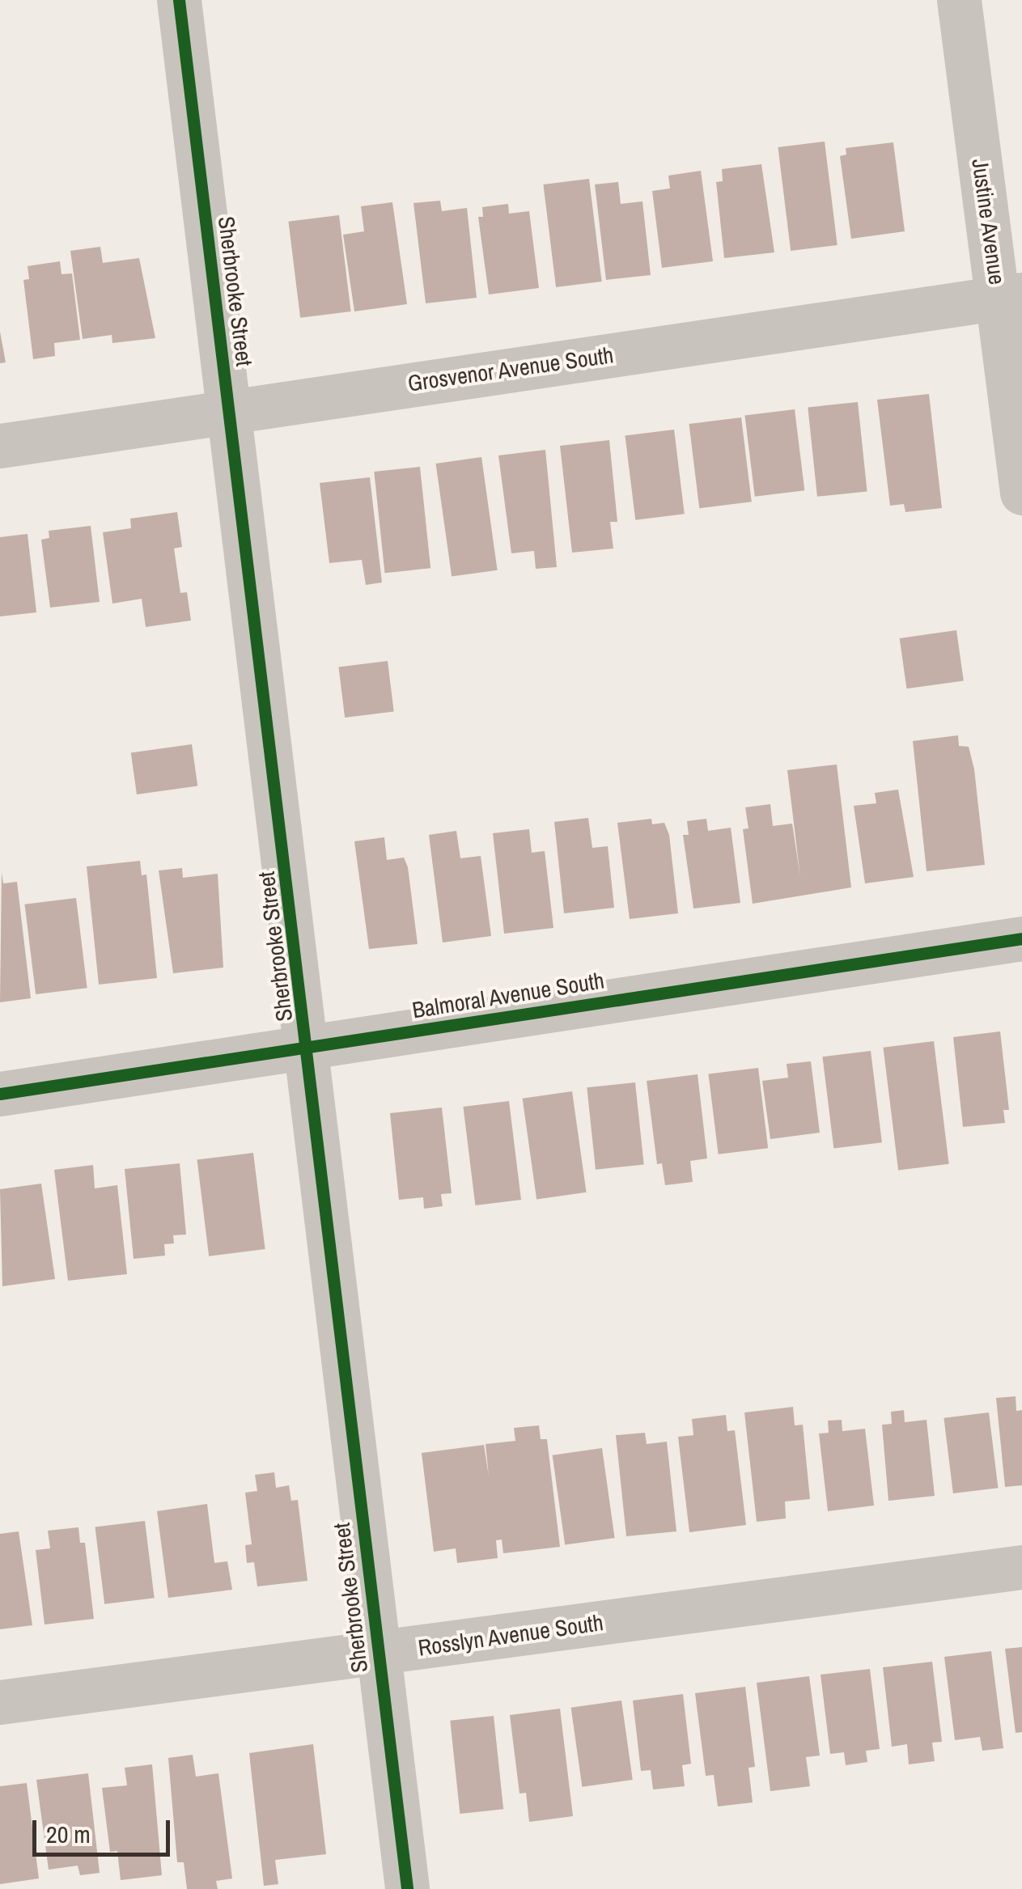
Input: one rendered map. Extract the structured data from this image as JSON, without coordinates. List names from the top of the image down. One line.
{"streets":{"street":["Justine Avenue","Sherbrooke Street","Grosvenor Avenue South","Balmoral Avenue South","Rosslyn Avenue South"]},"crossings":[["Justine Avenue","Grosvenor Avenue South"],["Sherbrooke Street","Grosvenor Avenue South"],["Sherbrooke Street","Balmoral Avenue South"],["Sherbrooke Street","Rosslyn Avenue South"]],"scale_bar":"20 m"}
